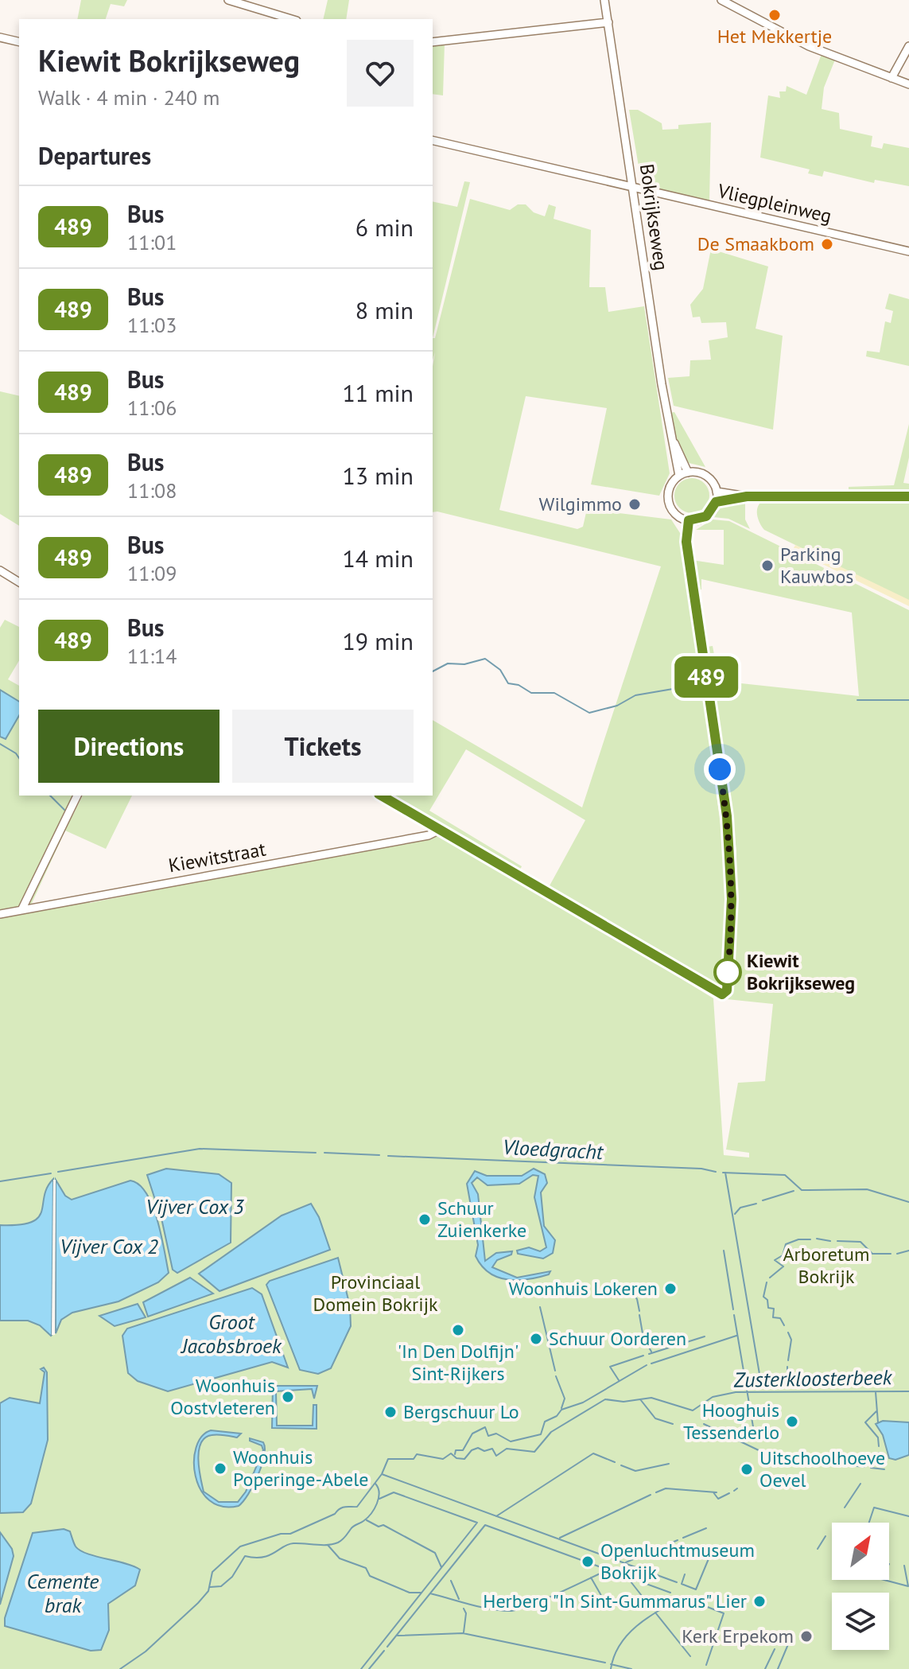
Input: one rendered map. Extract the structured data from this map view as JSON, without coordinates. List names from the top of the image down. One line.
{"streets":{"street":["Vliegpleinweg","Bokrijkseweg","Kiewitstraat"]},"crossings":[["Vliegpleinweg","Bokrijkseweg"]],"water":["Vloedgracht","Vijver Cox 3","Vijver Cox 2","Groot Jacobsbroek","Zusterkloosterbeek","Cemente brak"],"parks":["Arboretum Bokrijk","Provinciaal Domein Bokrijk"],"places":["Het Mekkertje","De Smaakbom","Wilgimmo","Parking Kauwbos","Kiewit Bokrijkseweg","Schuur Zuienkerke","Woonhuis Lokeren","'In Den Dolfijn' Sint-Rijkers","Schuur Oorderen","Woonhuis Oostvleteren","Bergschuur Lo","Hooghuis Tessenderlo","Woonhuis Poperinge-Abele","Uitschoolhoeve Oevel","Openluchtmuseum Bokrijk","Herberg \"In Sint-Gummarus\" Lier","Kerk Erpekom"],"lines":["bus line 489"],"north":"top right","page":{"on_map":"489","heading":[["Kiewit Bokrijkseweg","Walk · 4 min · 240 m"],"Departures"],"list":[{"mark":"489","name":"Bus","note":"11:01","value":"6 min"},{"mark":"489","name":"Bus","note":"11:03","value":"8 min"},{"mark":"489","name":"Bus","note":"11:06","value":"11 min"},{"mark":"489","name":"Bus","note":"11:08","value":"13 min"},{"mark":"489","name":"Bus","note":"11:09","value":"14 min"},{"mark":"489","name":"Bus","note":"11:14","value":"19 min"}],"buttons":["Directions","Tickets"]}}
